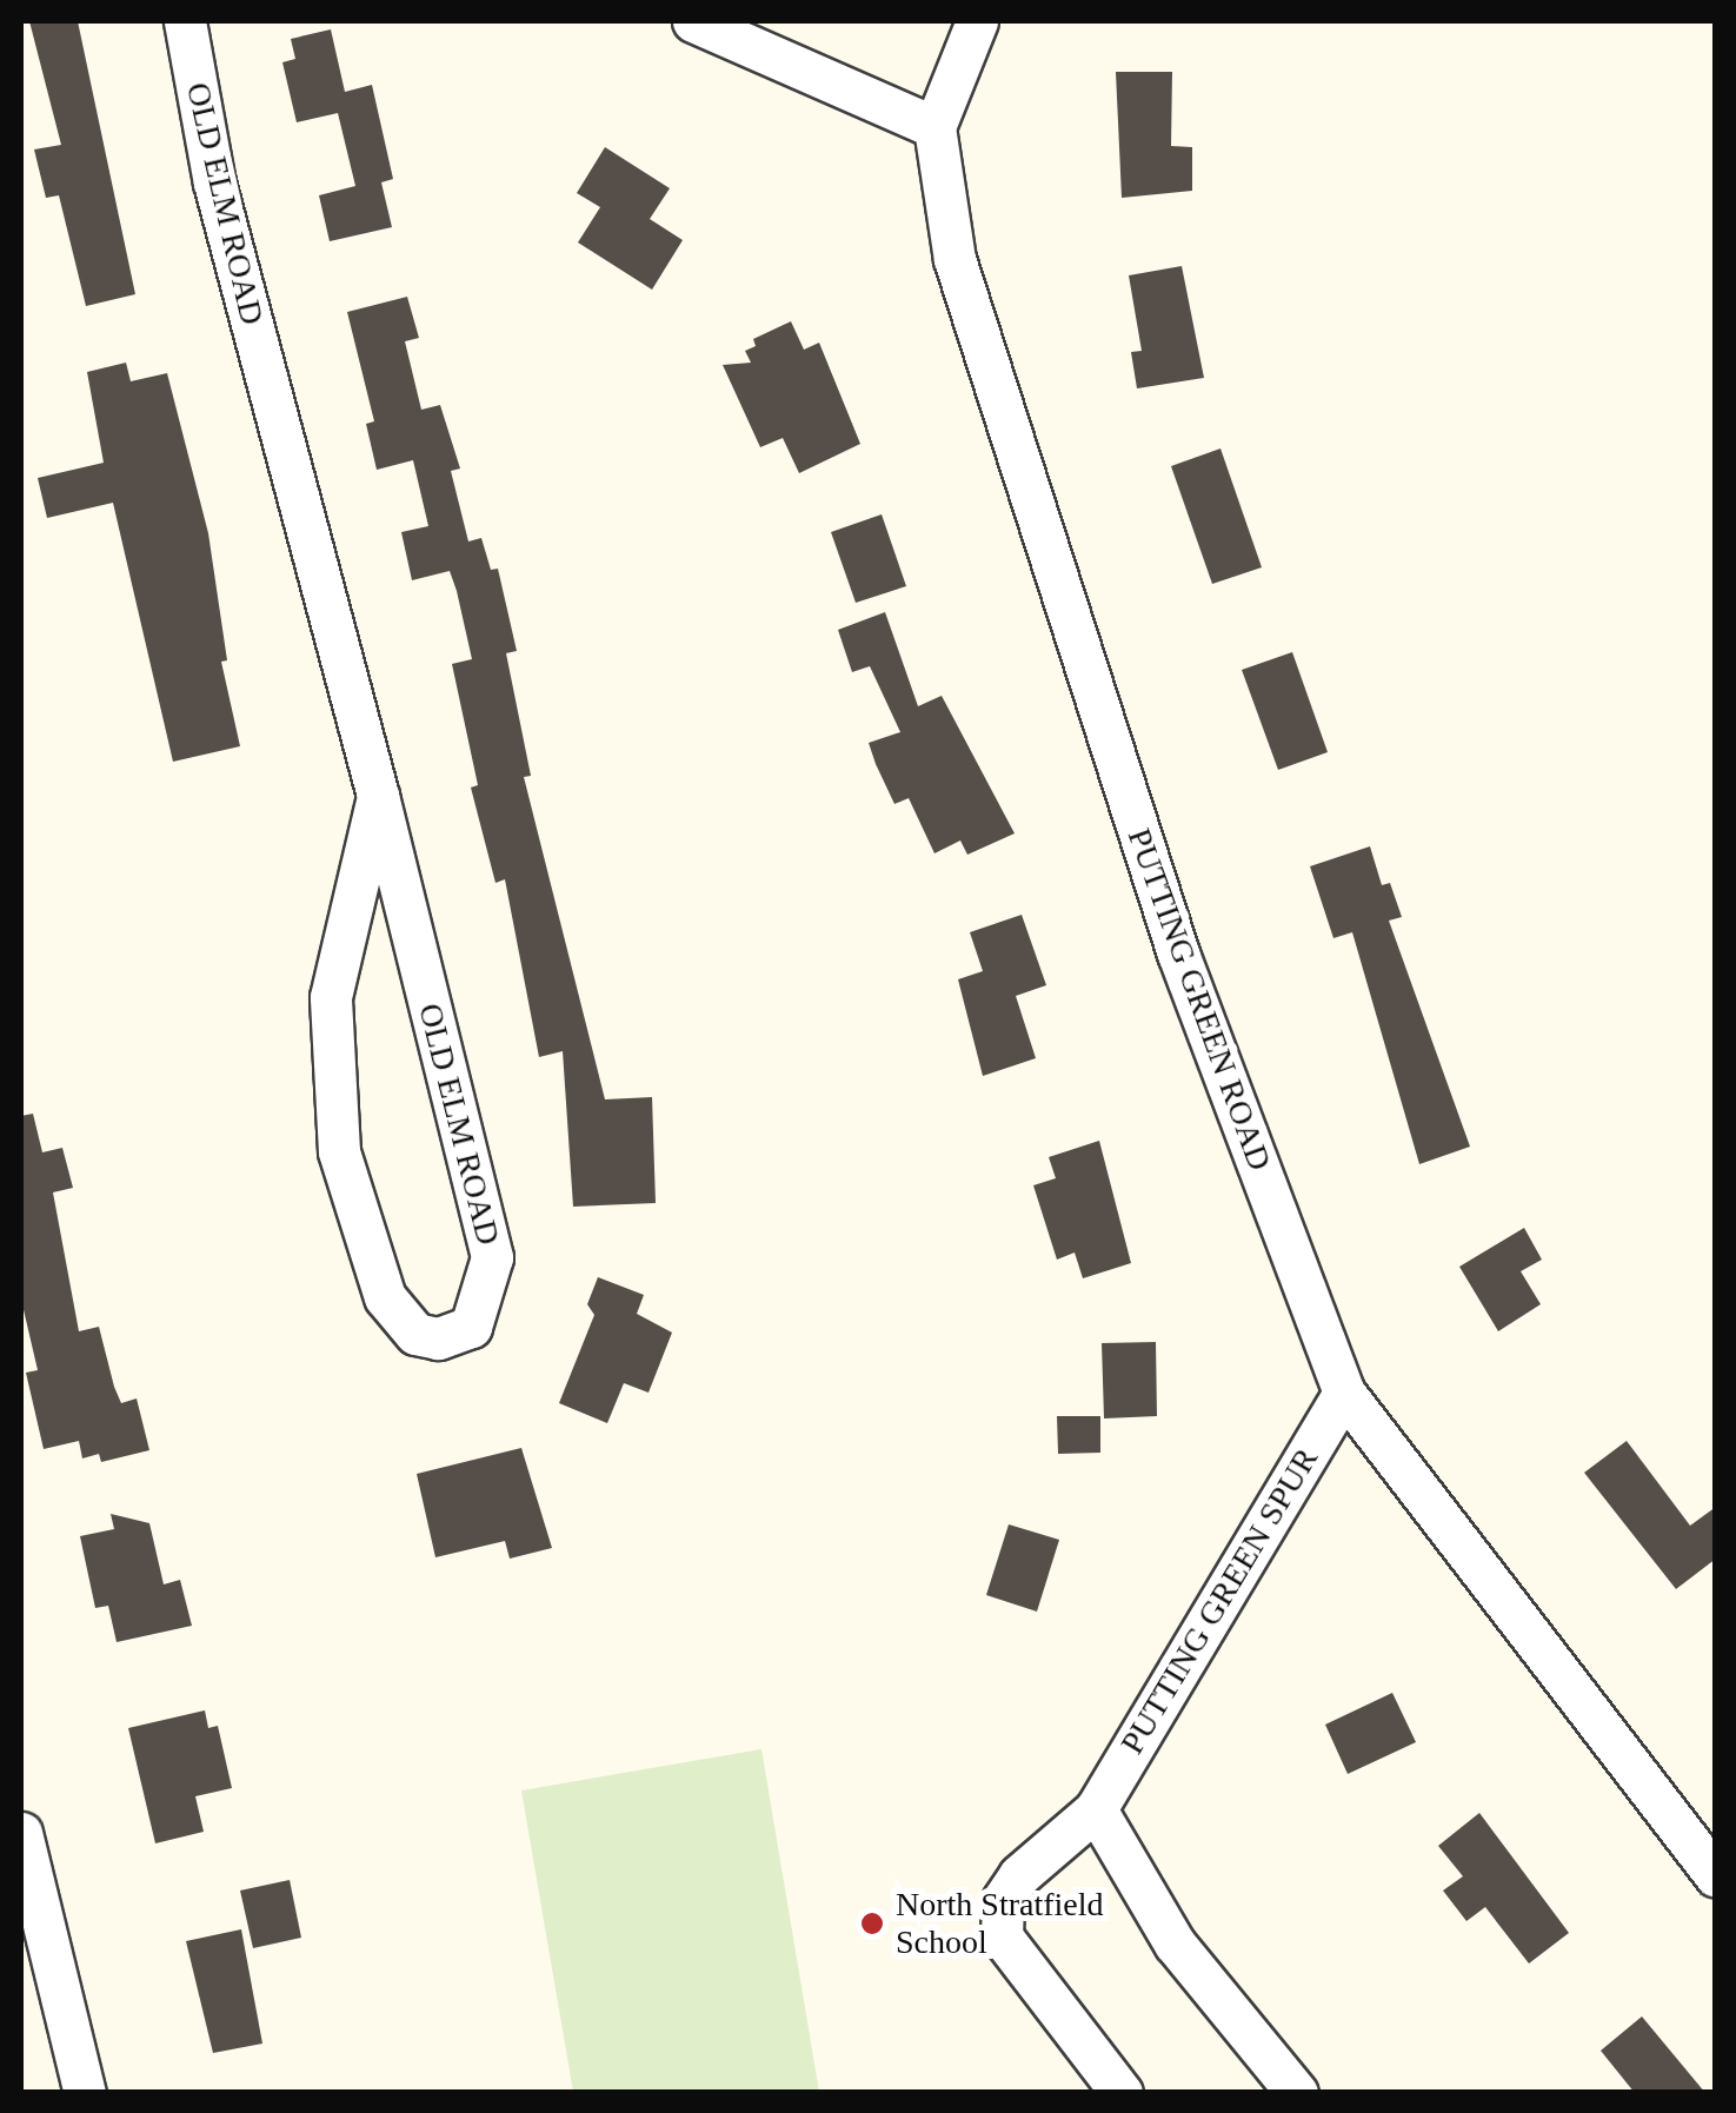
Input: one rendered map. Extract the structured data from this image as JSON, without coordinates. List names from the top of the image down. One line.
{"streets":{"street":["OLD ELM ROAD","PUTTING GREEN ROAD","PUTTING GREEN SPUR"]},"crossings":[["PUTTING GREEN ROAD","PUTTING GREEN SPUR"]],"places":["North Stratfield School"]}
